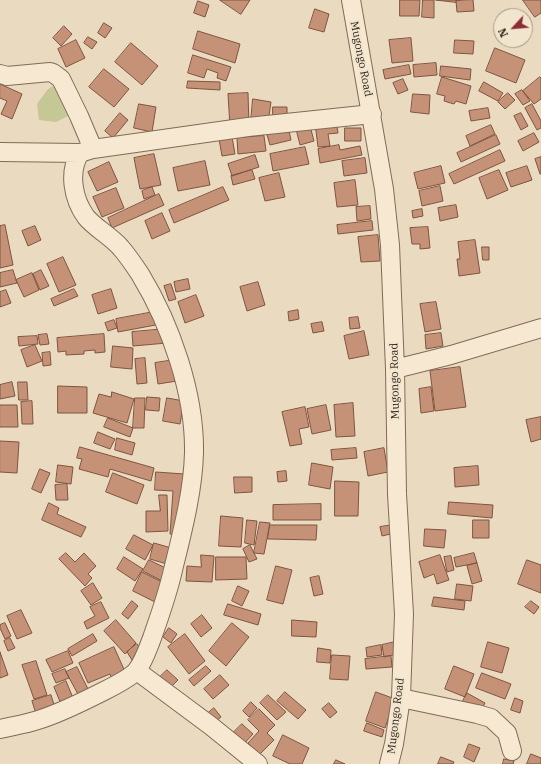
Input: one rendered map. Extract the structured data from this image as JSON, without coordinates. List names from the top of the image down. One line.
{"streets":{"street":["Mugongo Road"]},"north":"bottom left"}
